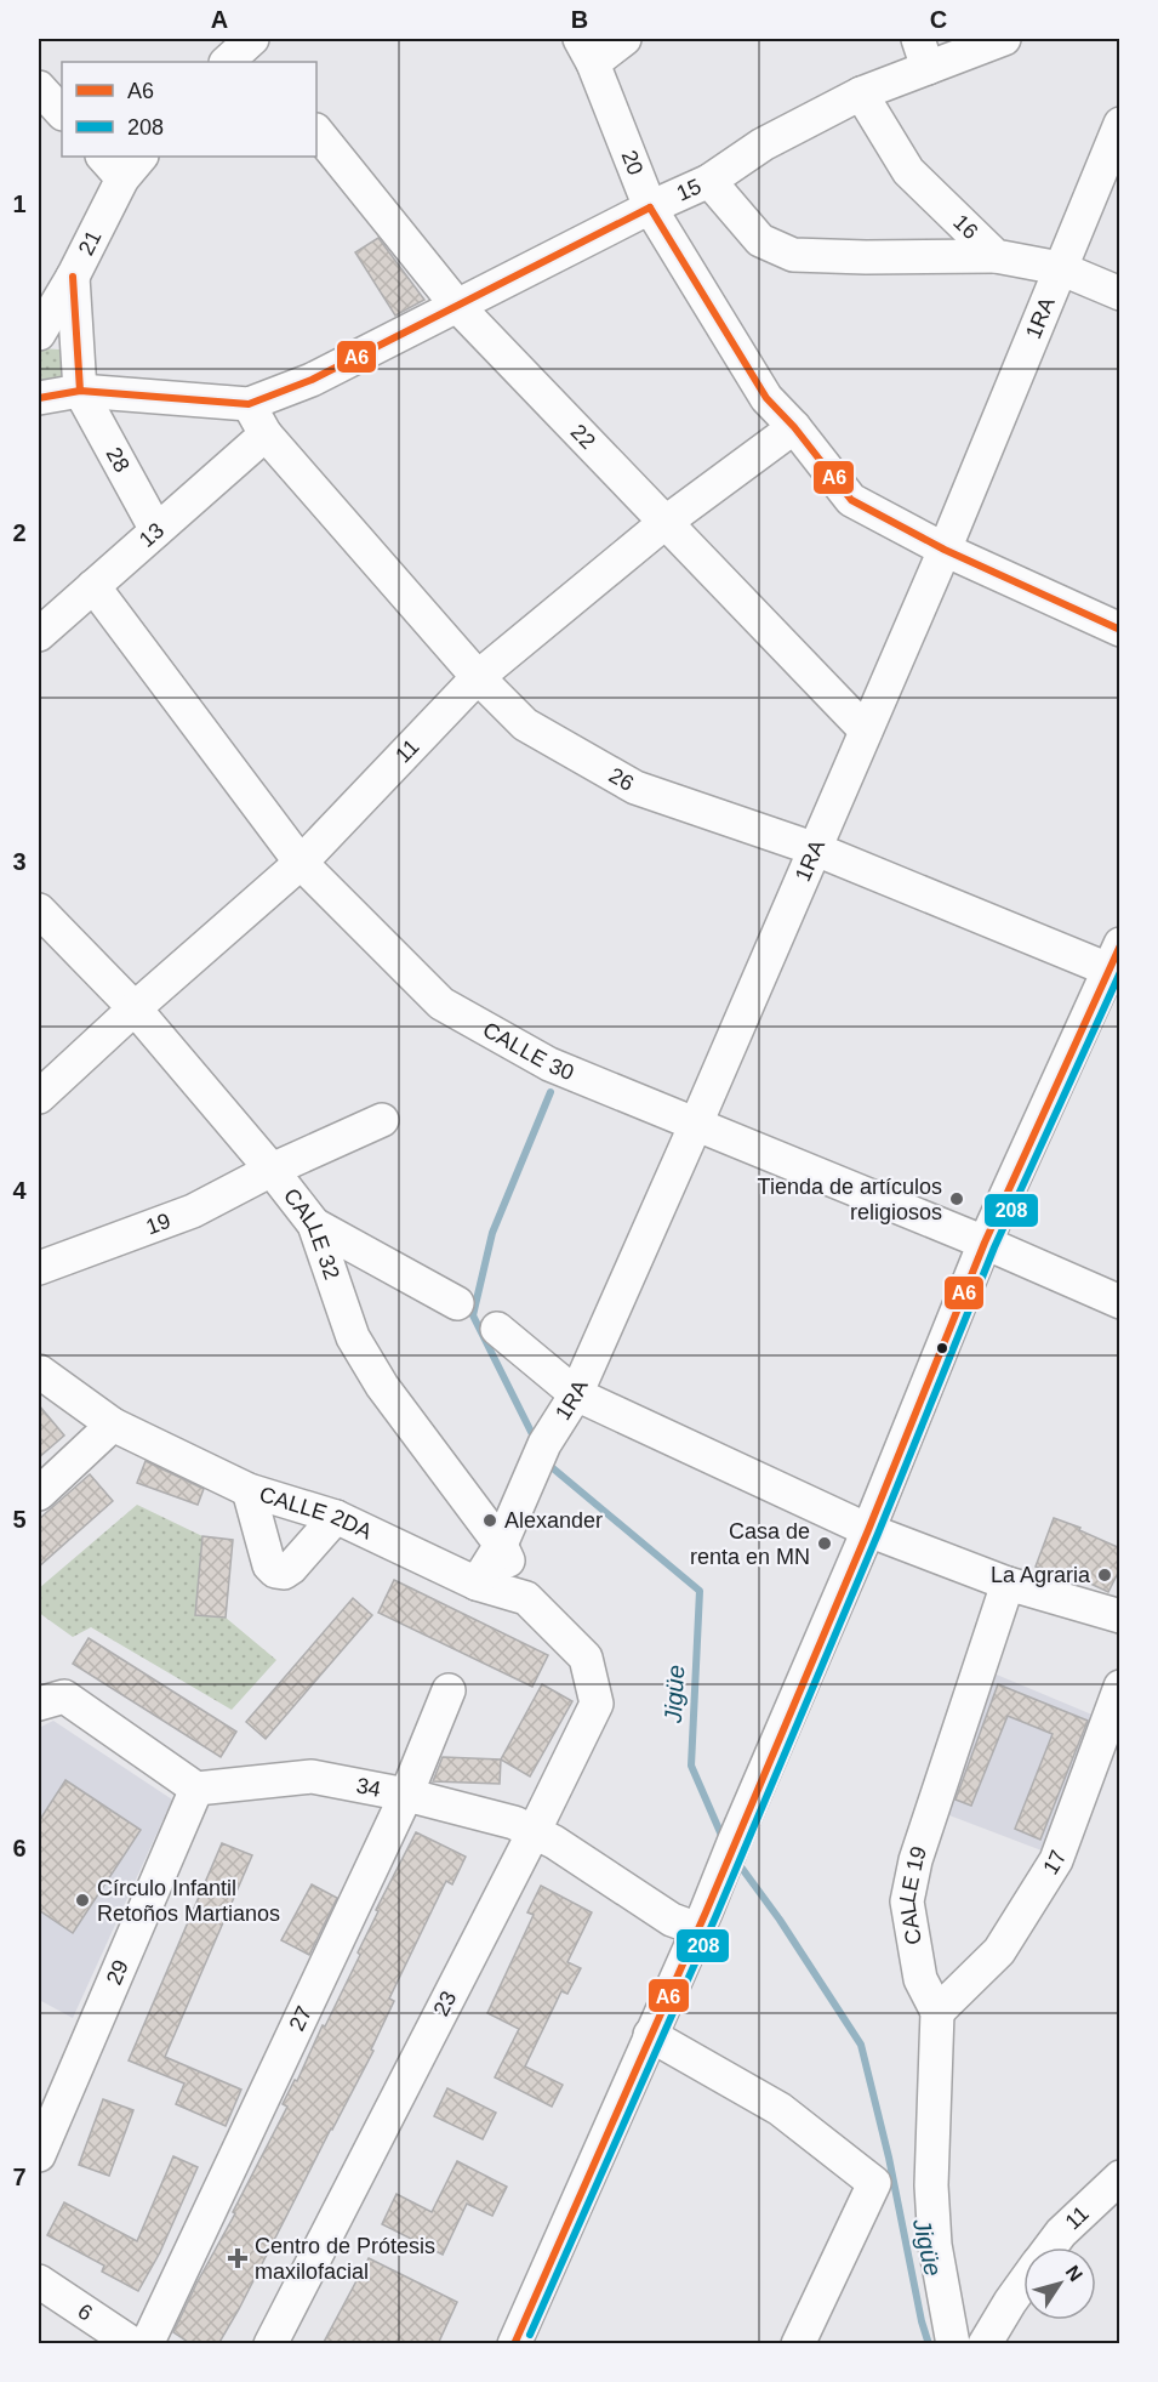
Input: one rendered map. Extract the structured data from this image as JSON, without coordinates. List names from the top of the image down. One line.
{"streets":{"street":["20","15","16","21","1RA","22","28","13","11","26","CALLE 30","19","CALLE 32","CALLE 2DA","34","17","CALLE 19","29","23","27","6"]},"crossings":[["20","15"],["20","1RA"],["20","11"],["15","16"],["15","22"],["15","28"],["15","26"],["16","1RA"],["1RA","22"],["1RA","26"],["1RA","CALLE 30"],["1RA","CALLE 32"],["1RA","CALLE 2DA"],["22","11"],["28","13"],["13","26"],["13","CALLE 30"],["11","26"],["11","CALLE 30"],["11","CALLE 32"],["19","CALLE 32"],["CALLE 32","CALLE 2DA"],["CALLE 2DA","23"],["34","29"],["34","23"],["34","27"],["17","CALLE 19"]],"water":["Jigüe"],"places":{"other":["Tienda de artículos religiosos","Alexander","Casa de renta en MN","La Agraria","Círculo Infantil Retoños Martianos"],"health":["Centro de Prótesis maxilofacial"]},"lines":["transit line A6","transit line 208"],"legend":["A6","208"],"north":"top right","grid":{"columns":["A","B","C"],"rows":["1","2","3","4","5","6","7"]}}
